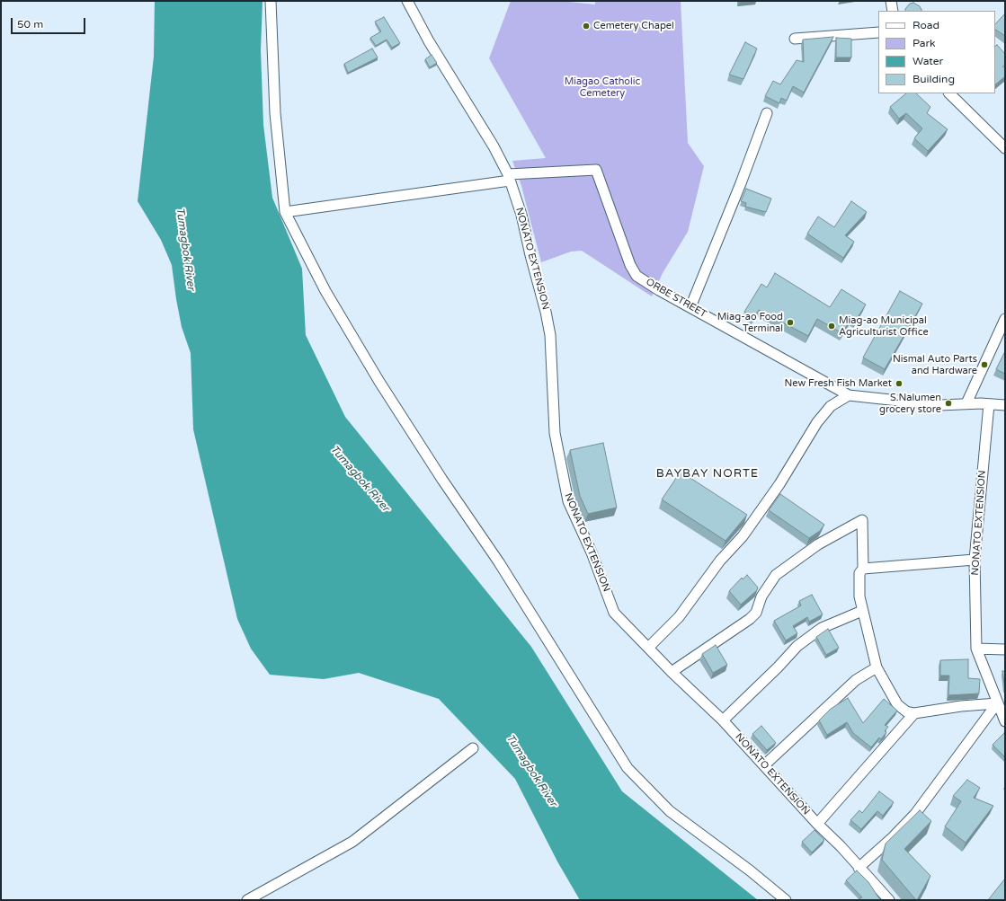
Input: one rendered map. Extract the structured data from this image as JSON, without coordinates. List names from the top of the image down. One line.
{"streets":{"street":["NONATO EXTENSION","ORBE STREET"]},"crossings":[["NONATO EXTENSION","ORBE STREET"]],"districts":["BAYBAY NORTE"],"water":["Tumagbok River"],"parks":["Miagao Catholic Cemetery"],"places":["Cemetery Chapel","Miag-ao Food Terminal","Miag-ao Municipal Agriculturist Office","Nismal Auto Parts and Hardware","New Fresh Fish Market","S.Nalumen grocery store"],"legend":["Road","Park","Water","Building"],"scale_bar":"50 m"}
